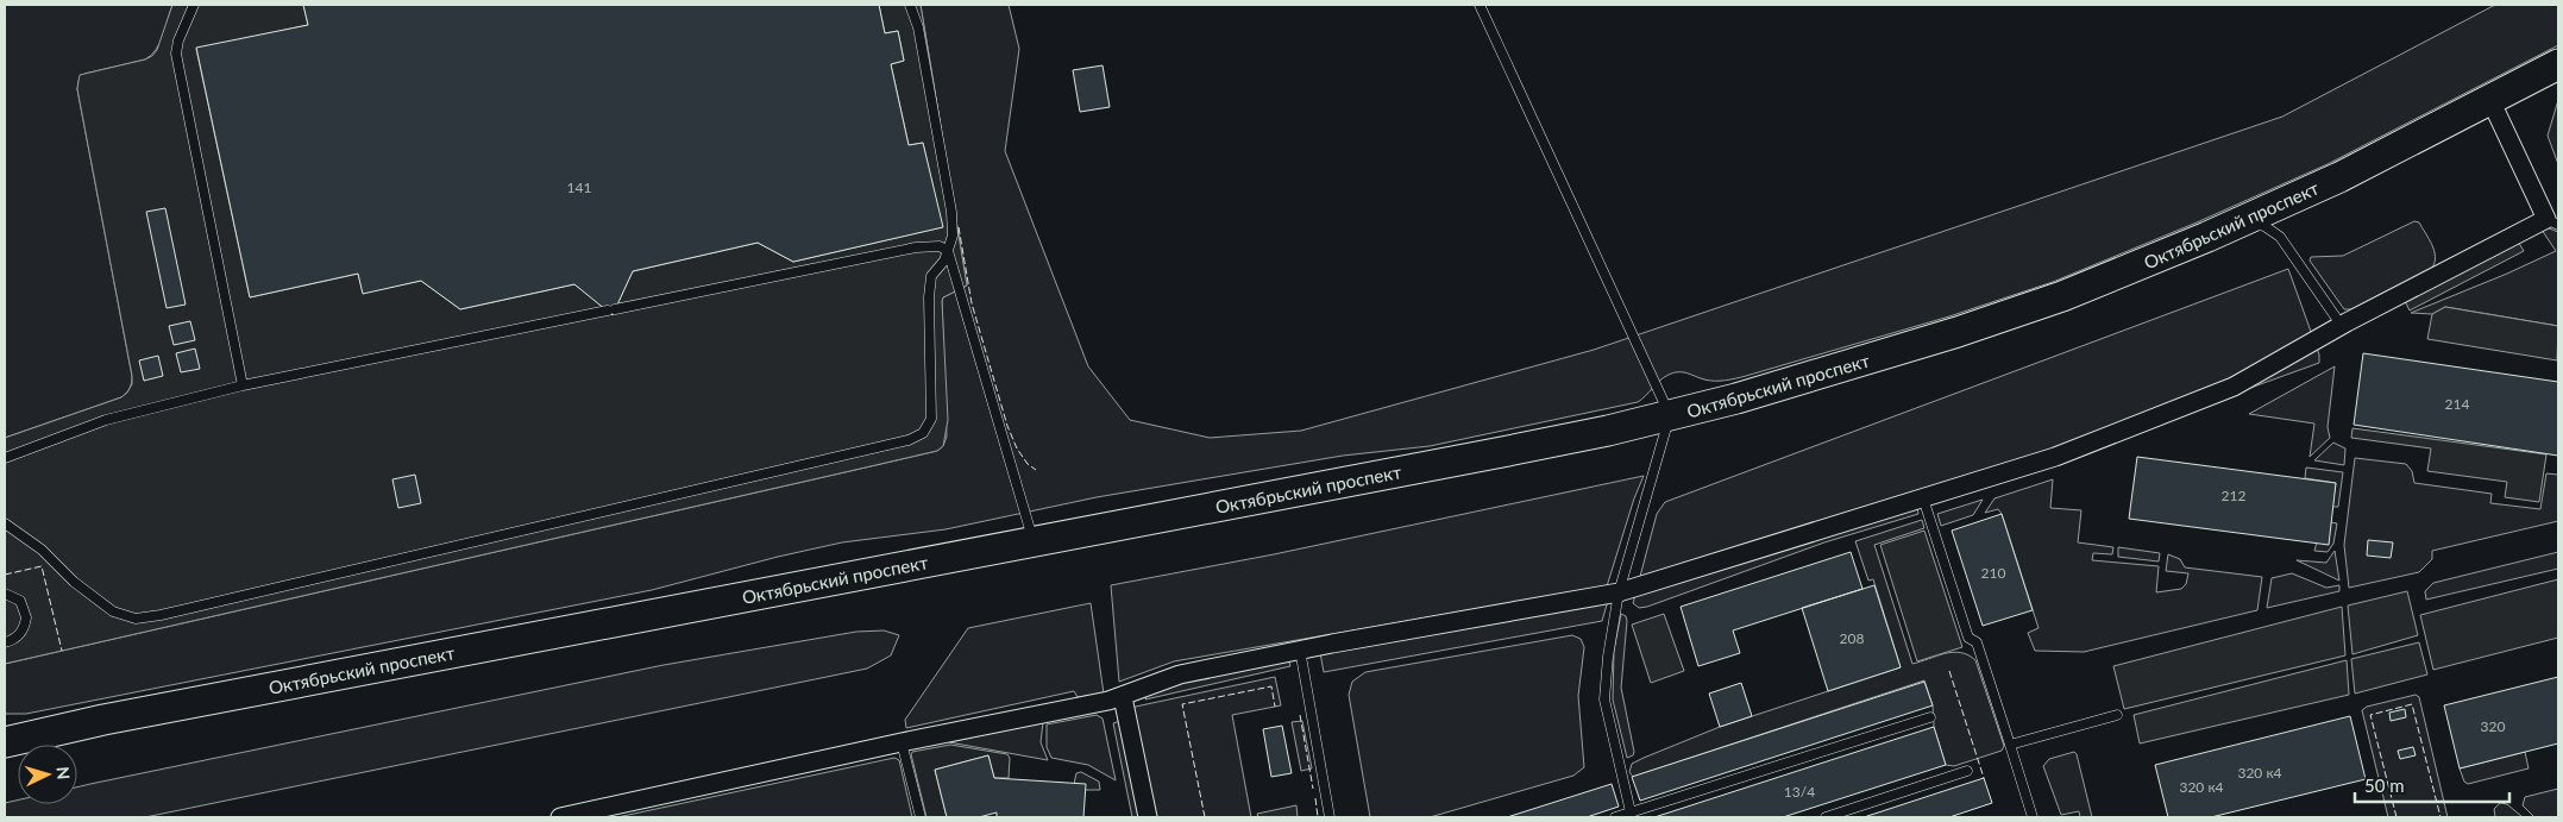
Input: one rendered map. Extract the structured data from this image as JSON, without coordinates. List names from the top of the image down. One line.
{"streets":{"main road":["Октябрьский проспект"]},"house_numbers":["141","214","212","210","208","320","320 к4","320 к4","13/4"],"scale_bar":"50 m","north":"right"}
